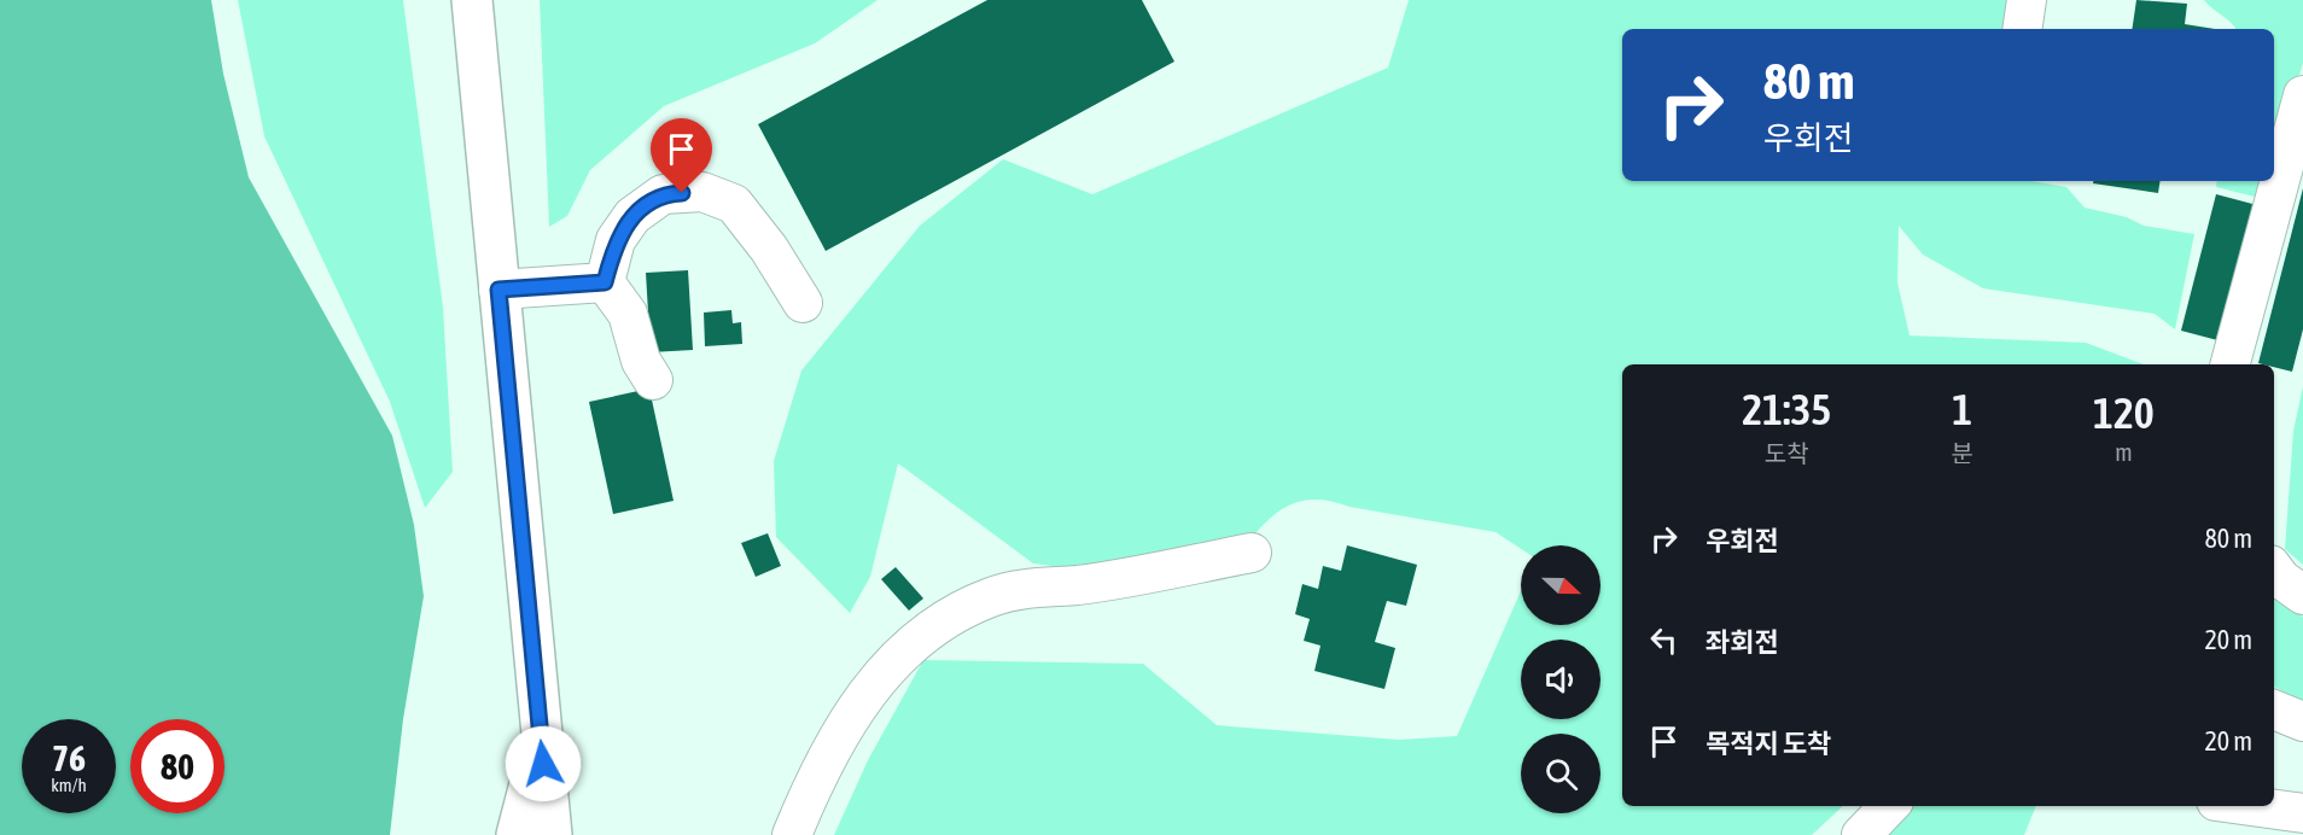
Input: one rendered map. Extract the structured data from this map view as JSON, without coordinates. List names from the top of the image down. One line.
{"north":"right","page":{"turn":["80 m","우회전"],"eta":["21:35","도착","1","분","120","m"],"list":[{"name":"우회전","value":"80 m"},{"name":"좌회전","value":"20 m"},{"name":"목적지 도착","value":"20 m"}],"speed":"76 km/h","limit":"80"}}
